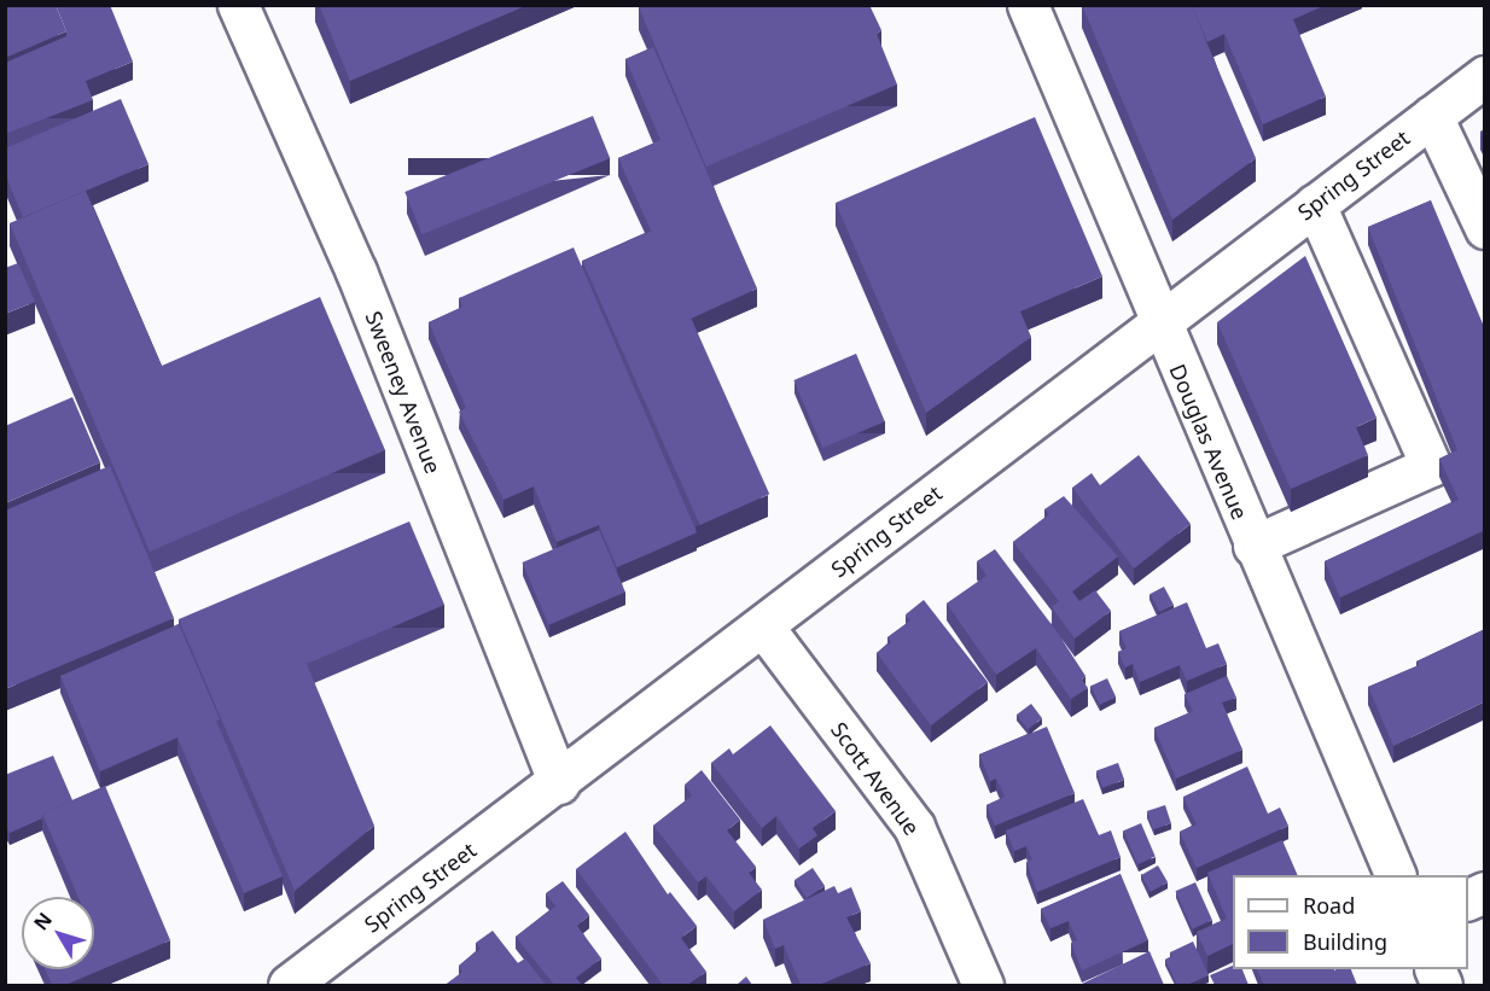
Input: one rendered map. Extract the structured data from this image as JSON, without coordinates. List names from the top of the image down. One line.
{"streets":{"street":["Spring Street","Sweeney Avenue","Douglas Avenue","Scott Avenue"]},"crossings":[["Spring Street","Sweeney Avenue"],["Spring Street","Douglas Avenue"],["Spring Street","Scott Avenue"]],"legend":["Road","Building"],"north":"top left"}
